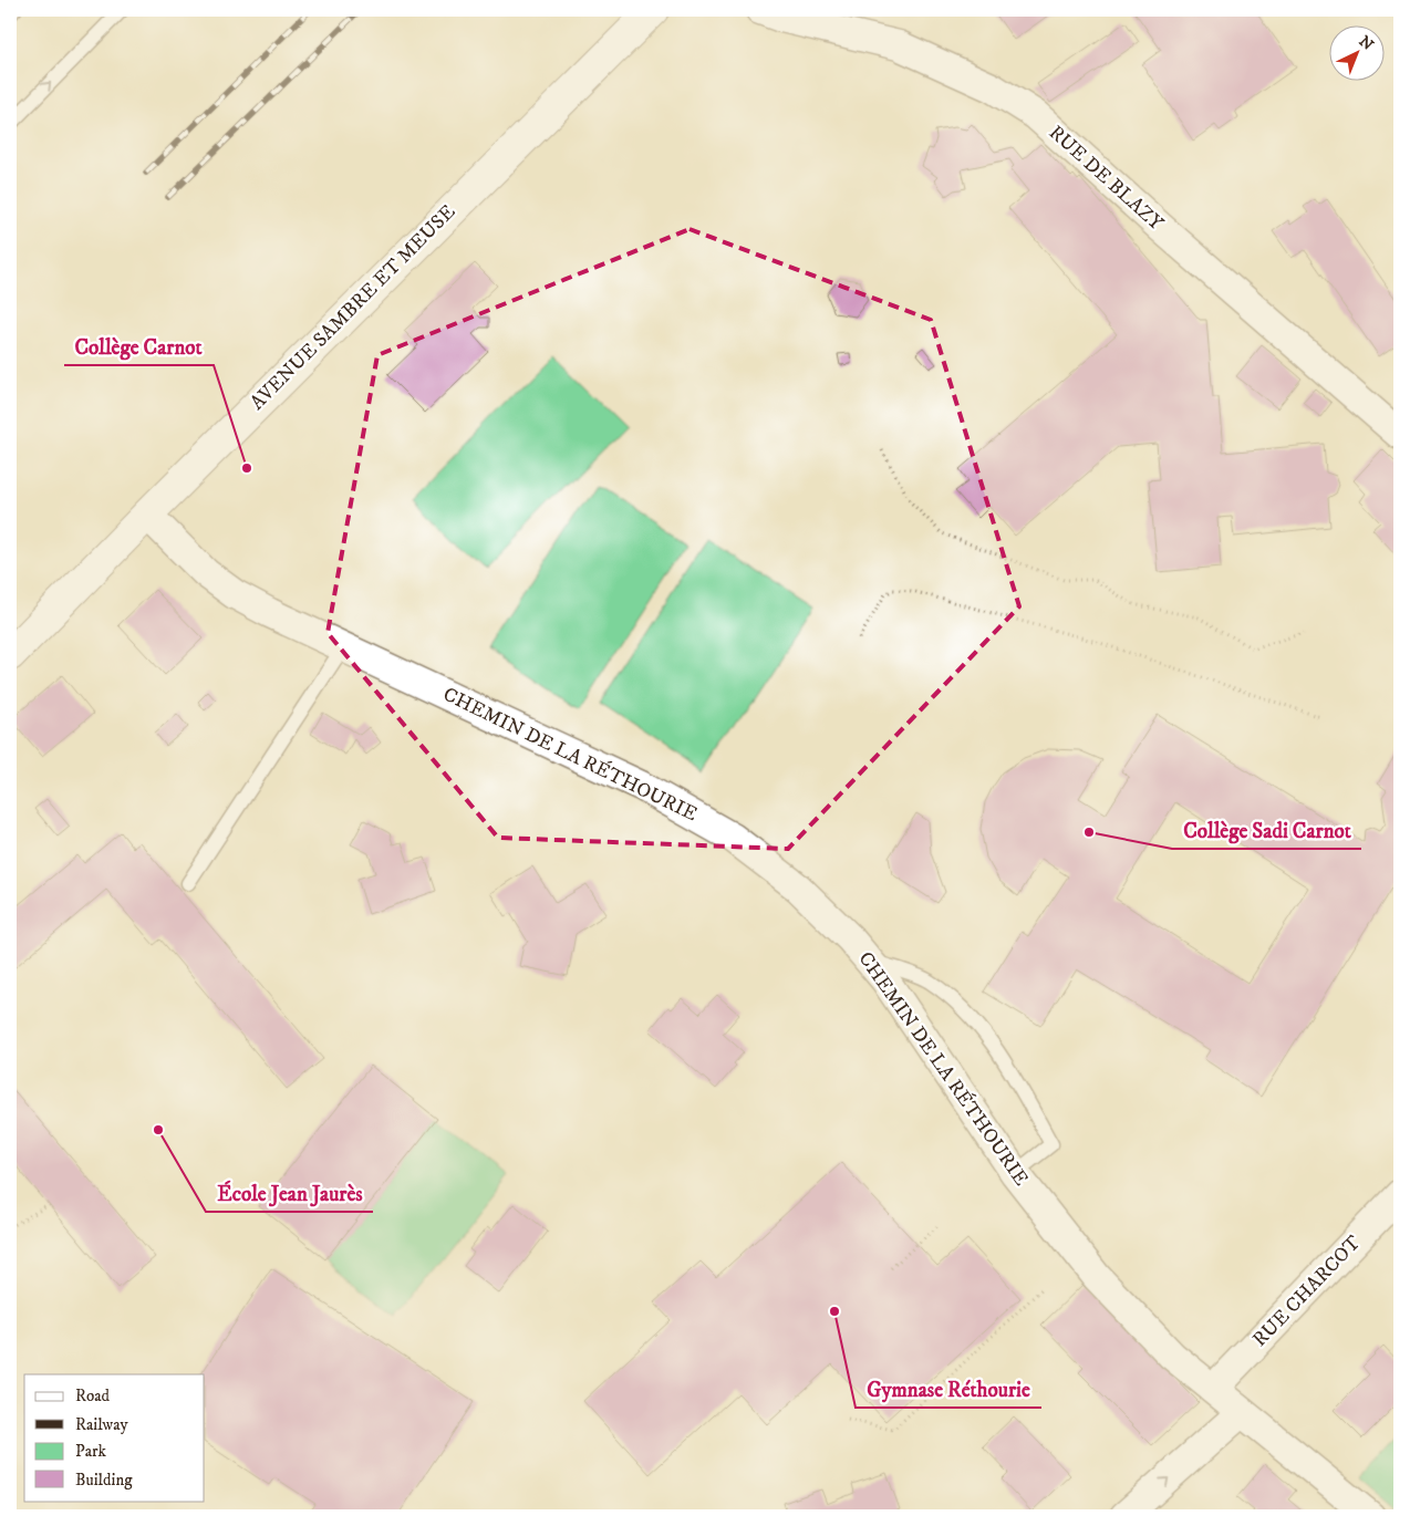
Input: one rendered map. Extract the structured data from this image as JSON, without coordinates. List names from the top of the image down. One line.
{"streets":{"street":["RUE DE BLAZY","AVENUE SAMBRE ET MEUSE","CHEMIN DE LA RÉTHOURIE","RUE CHARCOT"]},"crossings":[["AVENUE SAMBRE ET MEUSE","CHEMIN DE LA RÉTHOURIE"],["CHEMIN DE LA RÉTHOURIE","RUE CHARCOT"]],"places":["Collège Carnot","Collège Sadi Carnot","École Jean Jaurès","Gymnase Réthourie"],"legend":["Road","Railway","Park","Building"],"north":"top right"}
